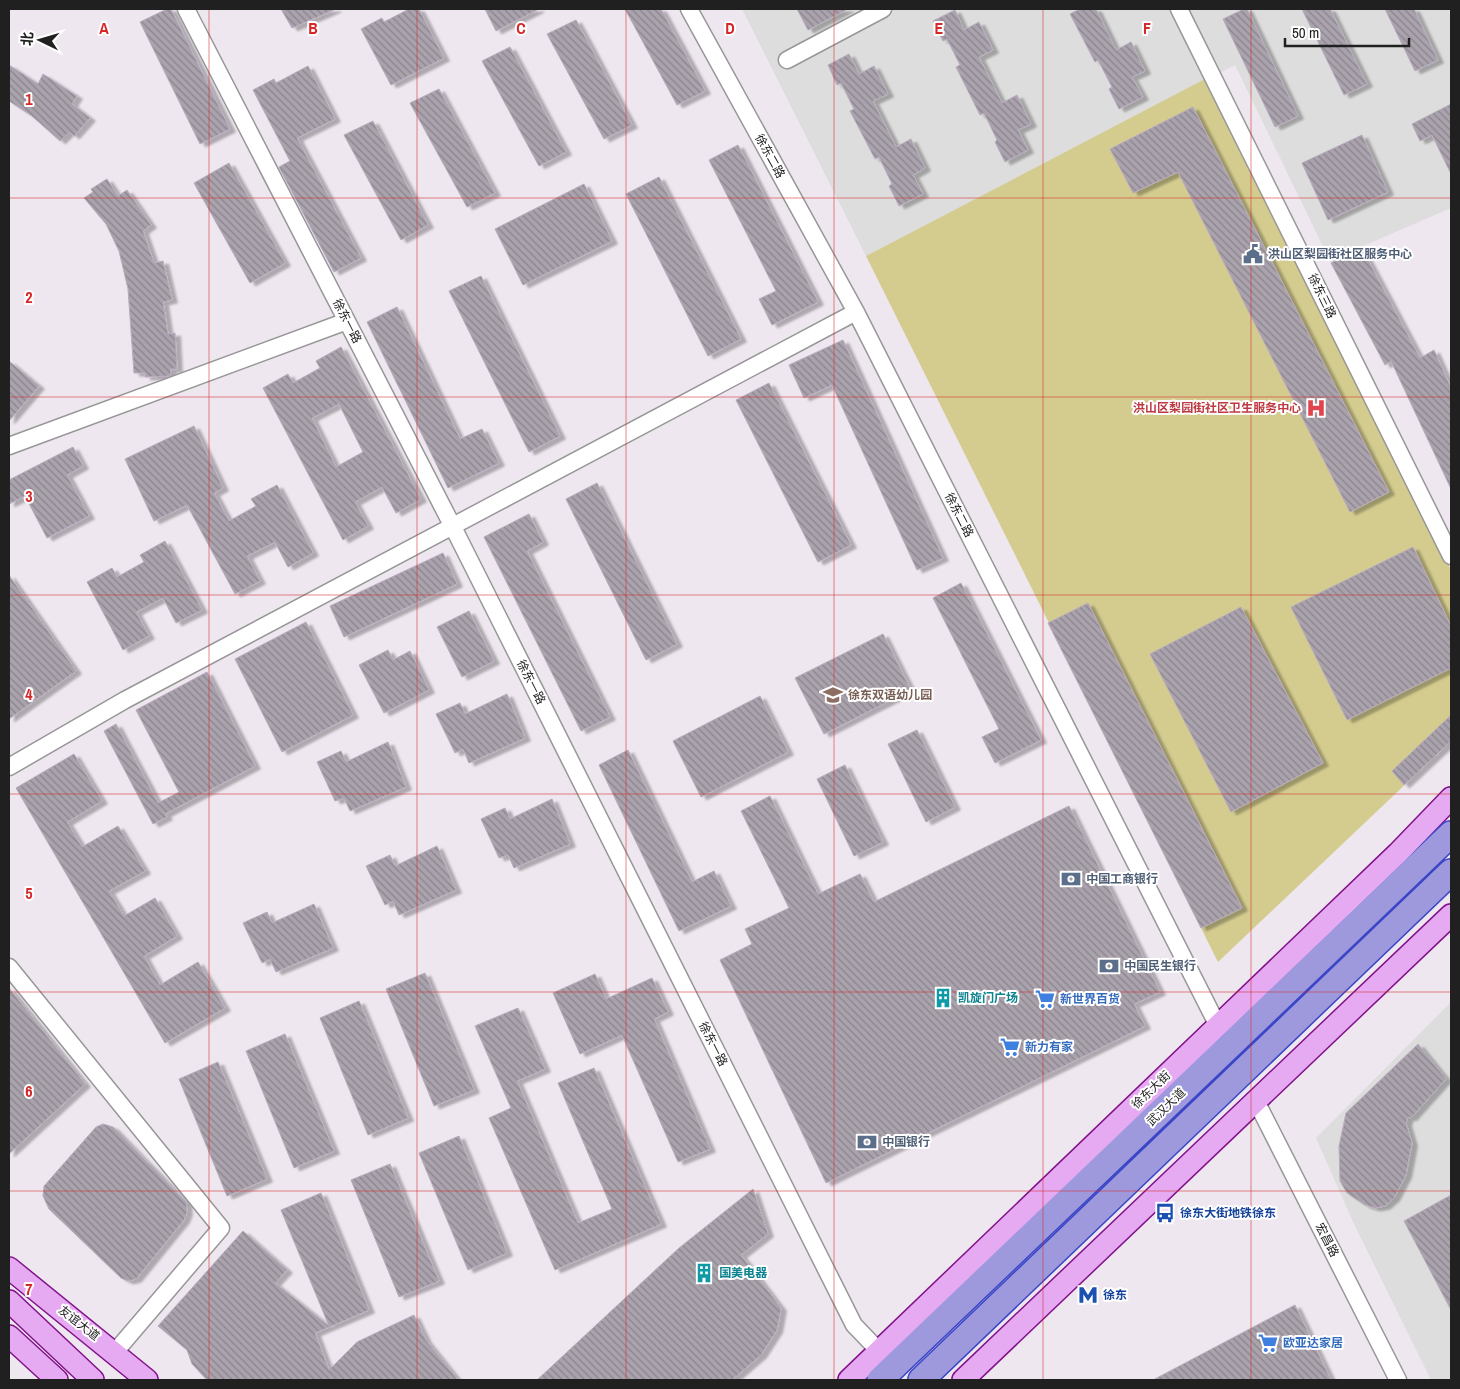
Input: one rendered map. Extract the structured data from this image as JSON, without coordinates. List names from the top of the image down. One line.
{"streets":{"highway":["武汉大道"],"main road":["徐东大街","友谊大道"],"street":["徐东二路","徐东三路","徐东一路","宏昌路"]},"crossings":[["徐东二路","徐东大街"],["徐东一路","徐东大街"]],"places":{"public building":["洪山区梨园街社区服务中心"],"hospital":["洪山区梨园街社区卫生服务中心"],"school or university":["徐东双语幼儿园"],"bank":["中国工商银行","中国民生银行","中国银行"],"building":["凯旋门广场","国美电器"],"supermarket":["新世界百货","新力有家","欧亚达家居"],"bus stop":["徐东大街地铁徐东"],"metro station":["徐东"]},"scale_bar":"50 m","north":"left","grid":{"columns":["A","B","C","D","E","F"],"rows":["1","2","3","4","5","6","7"]}}
